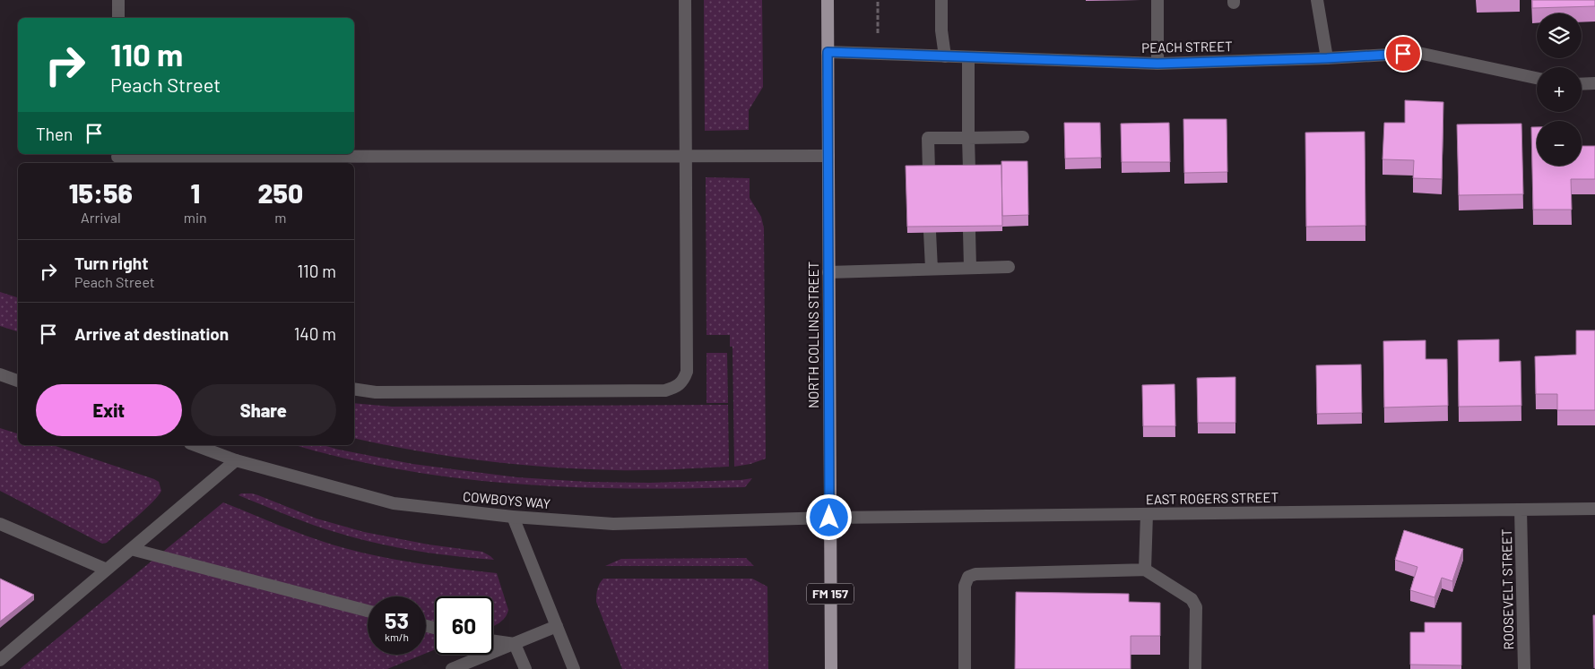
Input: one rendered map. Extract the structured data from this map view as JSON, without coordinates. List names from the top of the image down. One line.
{"streets":{"main road":["NORTH COLLINS STREET","FM 157"],"street":["PEACH STREET","EAST ROGERS STREET","COWBOYS WAY","ROOSEVELT STREET"]},"crossings":[["PEACH STREET","NORTH COLLINS STREET"],["NORTH COLLINS STREET","EAST ROGERS STREET"],["NORTH COLLINS STREET","COWBOYS WAY"],["EAST ROGERS STREET","COWBOYS WAY"],["EAST ROGERS STREET","ROOSEVELT STREET"]],"page":{"map_buttons":["+","−"],"turn":["110 m","Peach Street"],"then":"Then","eta":["15:56","Arrival","1","min","250","m"],"list":[{"name":"Turn right","note":"Peach Street","value":"110 m"},{"name":"Arrive at destination","value":"140 m"}],"buttons":["Exit","Share"],"speed":"53 km/h","limit":"60"}}
